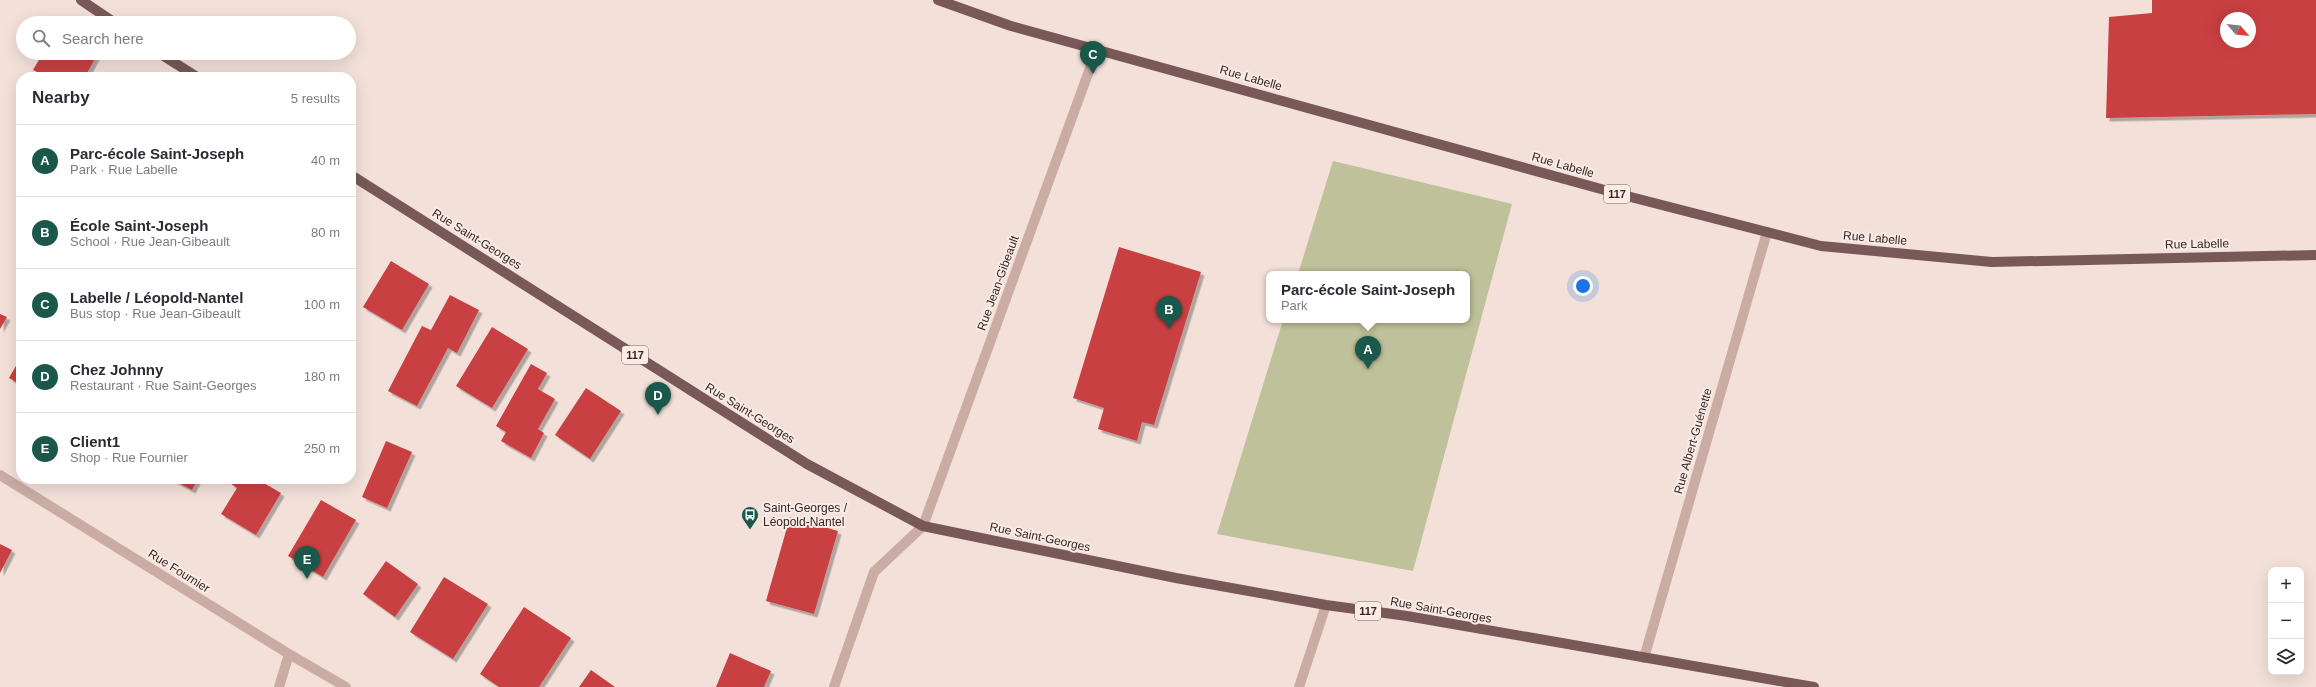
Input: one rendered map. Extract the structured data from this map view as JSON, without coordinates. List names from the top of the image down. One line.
{"streets":{"main road":["Rue Labelle","117","Rue Saint-Georges"],"street":["Rue Jean-Gibeault","Rue Albert-Guénette","Rue Fournier"]},"crossings":[["Rue Labelle","Rue Jean-Gibeault"],["Rue Labelle","Rue Albert-Guénette"],["Rue Saint-Georges","Rue Jean-Gibeault"],["Rue Saint-Georges","Rue Albert-Guénette"]],"places":{"bus stop":["Saint-Georges / Léopold-Nantel"]},"north":"bottom right","page":{"search":"Search here","pins":["C","B","A","D","E"],"heading":["Nearby","5 results"],"list":[{"mark":"A","name":"Parc-école Saint-Joseph","note":"Park · Rue Labelle","value":"40 m"},{"mark":"B","name":"École Saint-Joseph","note":"School · Rue Jean-Gibeault","value":"80 m"},{"mark":"C","name":"Labelle / Léopold-Nantel","note":"Bus stop · Rue Jean-Gibeault","value":"100 m"},{"mark":"D","name":"Chez Johnny","note":"Restaurant · Rue Saint-Georges","value":"180 m"},{"mark":"E","name":"Client1","note":"Shop · Rue Fournier","value":"250 m"}],"popup":["Parc-école Saint-Joseph","Park"],"map_buttons":["+","−"]}}
